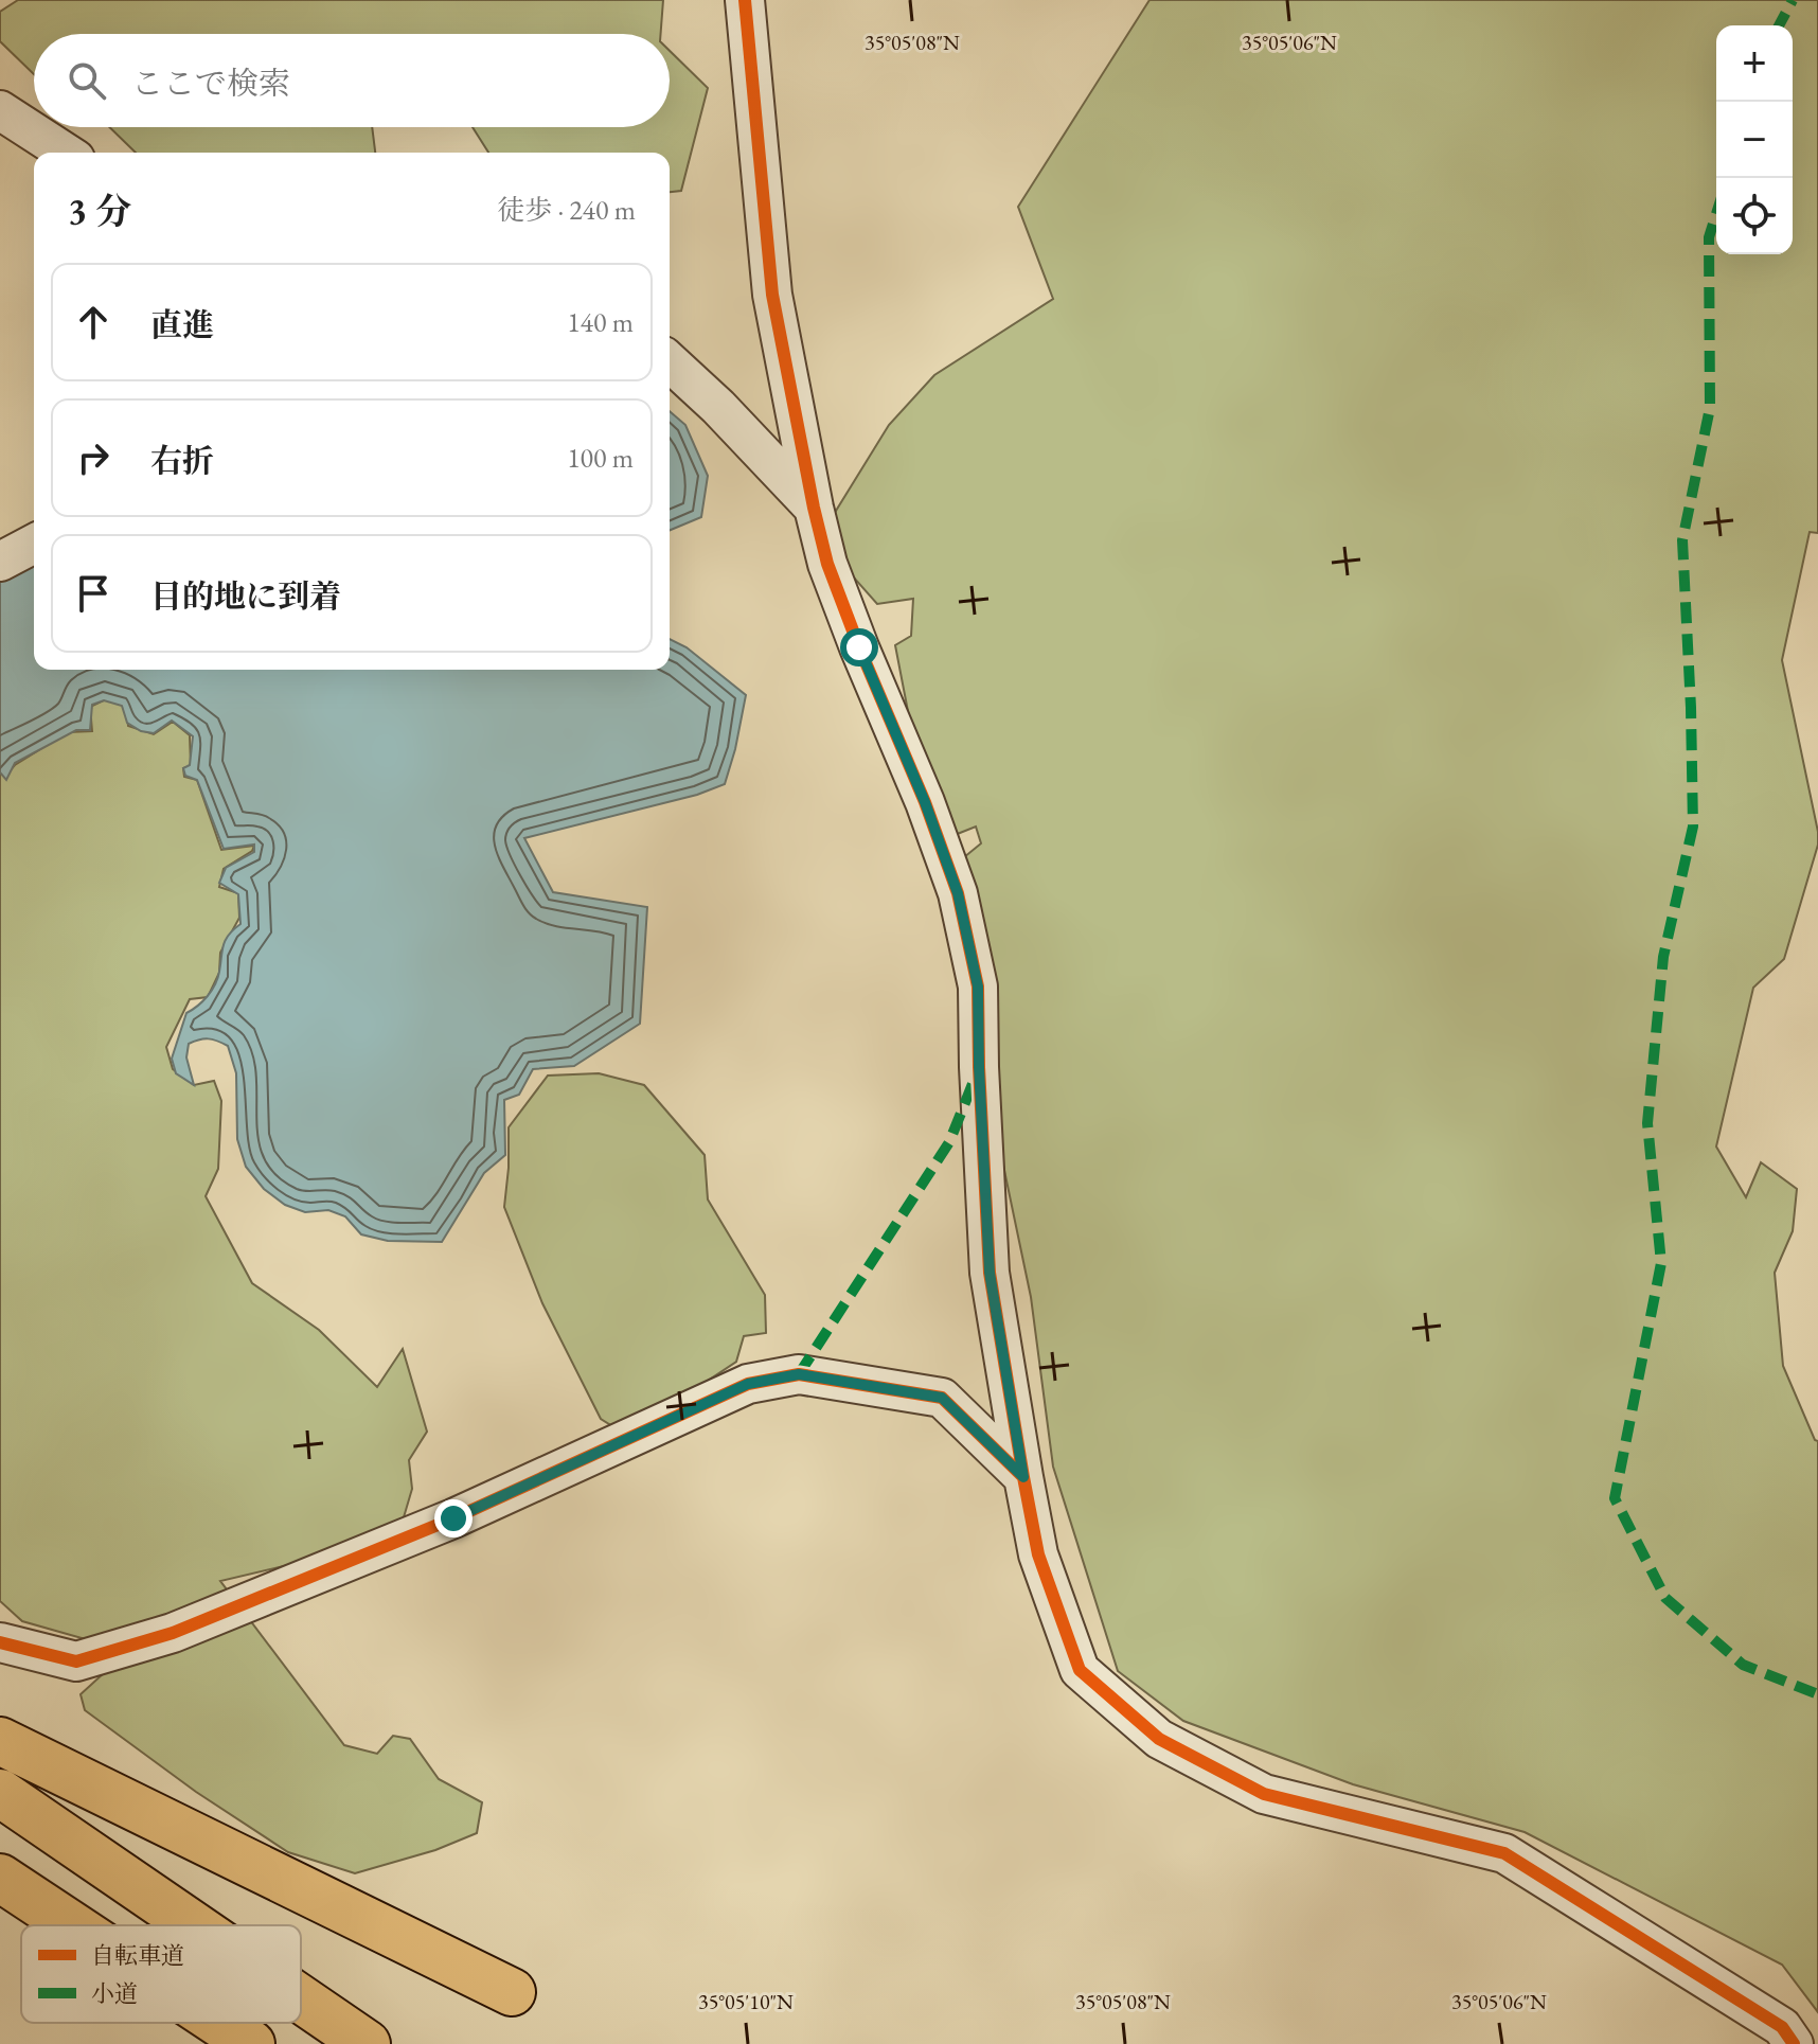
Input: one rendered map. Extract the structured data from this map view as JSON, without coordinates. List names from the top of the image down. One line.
{"legend":["自転車道","小道"],"page":{"map_buttons":["+","−"],"search":"ここで検索","heading":["3 分","徒歩 · 240 m"],"list":[["直進","140 m"],["右折","100 m"],"目的地に到着"]},"coordinates":["35°05'08\"N","35°05'06\"N","35°05'10\"N"]}
